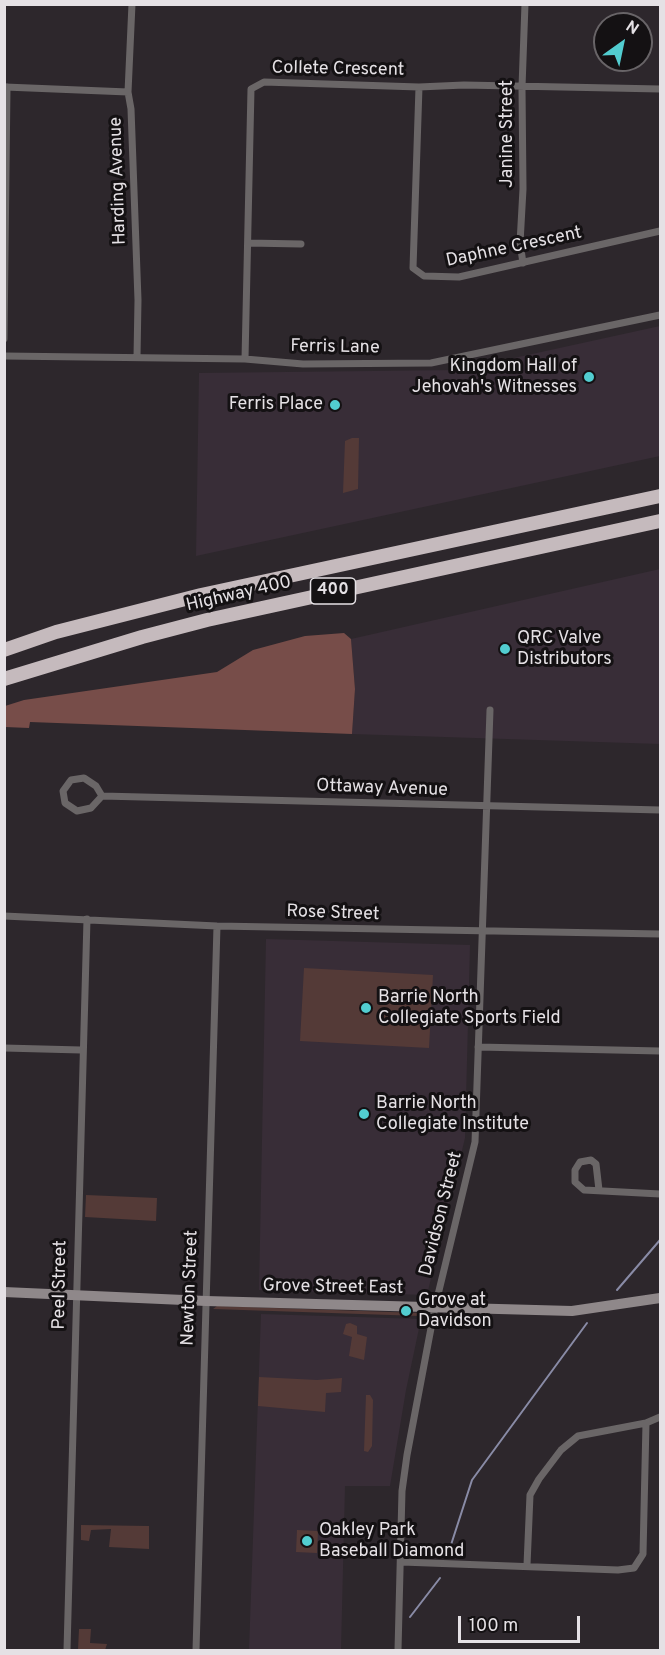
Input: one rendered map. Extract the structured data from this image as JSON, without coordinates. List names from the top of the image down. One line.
{"streets":{"highway":["400","Highway 400"],"street":["Collete Crescent","Janine Street","Harding Avenue","Daphne Crescent","Ferris Lane","Ottaway Avenue","Rose Street","Davidson Street","Peel Street","Newton Street","Grove Street East"]},"crossings":[["Collete Crescent","Janine Street"],["Collete Crescent","Daphne Crescent"],["Collete Crescent","Ferris Lane"],["Janine Street","Daphne Crescent"],["Harding Avenue","Ferris Lane"],["Ottaway Avenue","Davidson Street"],["Rose Street","Davidson Street"],["Rose Street","Peel Street"],["Rose Street","Newton Street"],["Davidson Street","Grove Street East"],["Peel Street","Grove Street East"],["Newton Street","Grove Street East"]],"places":["Kingdom Hall of Jehovah's Witnesses","Ferris Place","QRC Valve Distributors","Barrie North Collegiate Sports Field","Barrie North Collegiate Institute","Grove at Davidson","Oakley Park Baseball Diamond"],"scale_bar":"100 m","north":"top right"}
